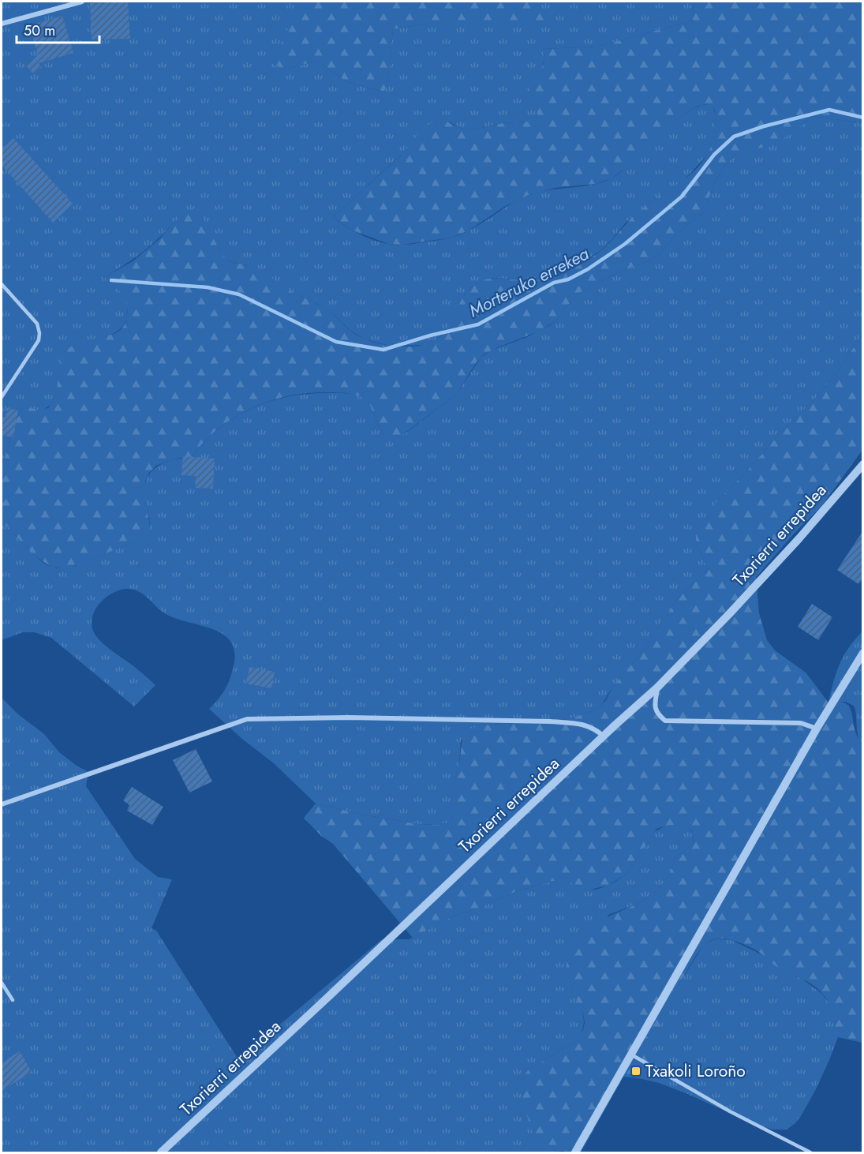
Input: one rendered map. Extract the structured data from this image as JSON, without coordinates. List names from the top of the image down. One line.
{"streets":{"street":["Txorierri errepidea"]},"water":["Morteruko errekea"],"places":{"transit":["Txakoli Loroño"]},"scale_bar":"50 m"}
